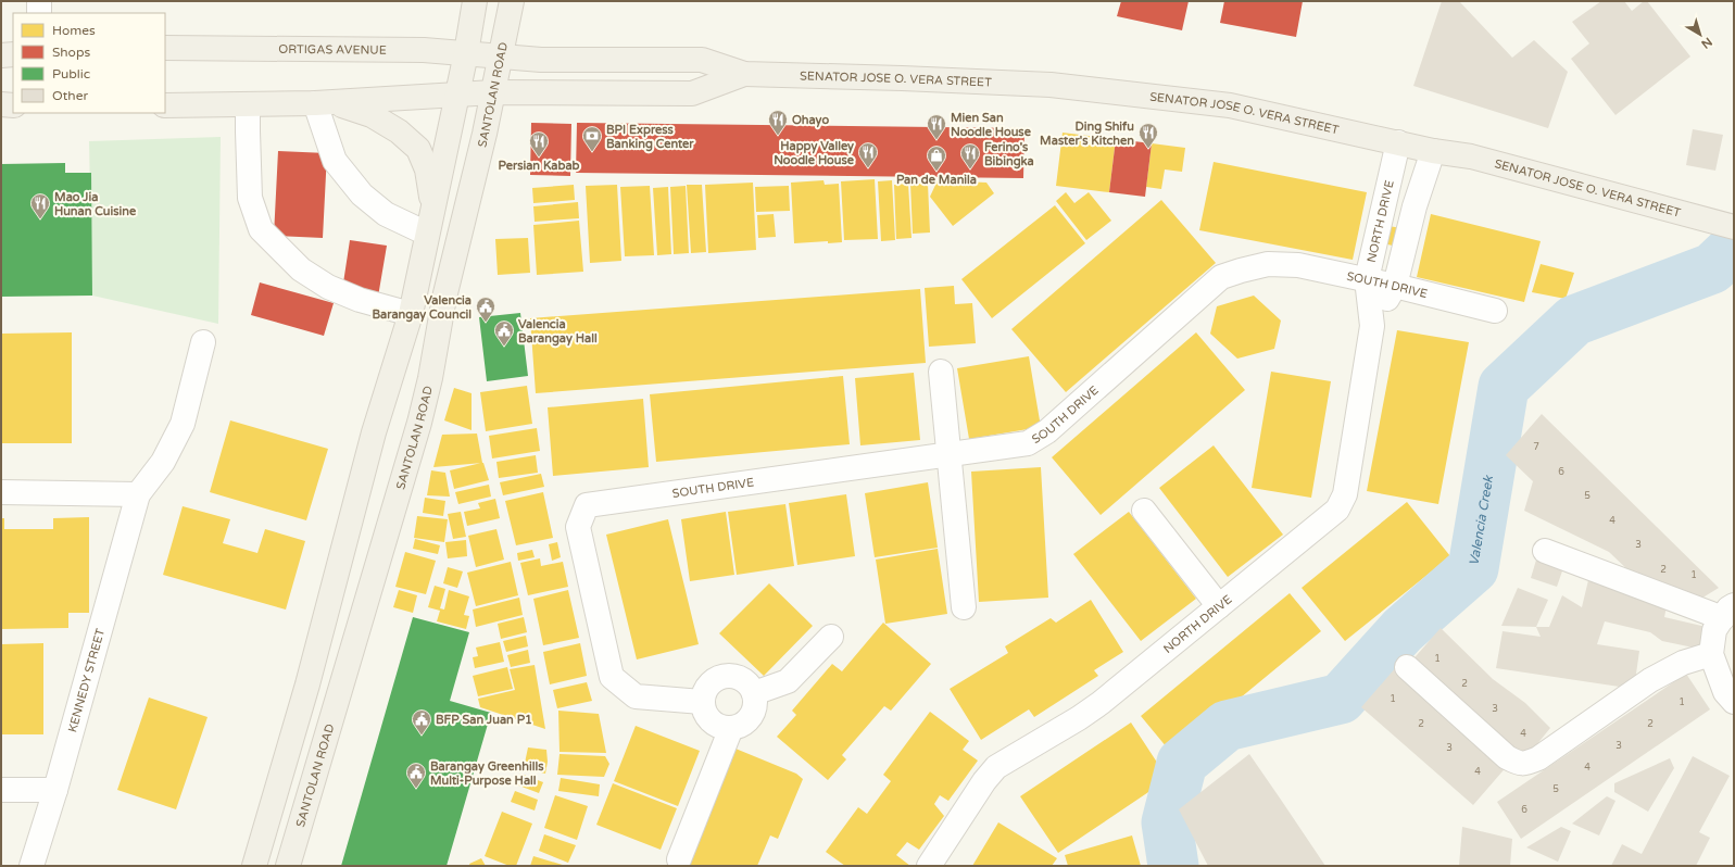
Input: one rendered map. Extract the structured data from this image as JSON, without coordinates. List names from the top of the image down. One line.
{"streets":{"main road":["ORTIGAS AVENUE","SENATOR JOSE O. VERA STREET","SANTOLAN ROAD"],"street":["NORTH DRIVE","SOUTH DRIVE","KENNEDY STREET"]},"crossings":[["ORTIGAS AVENUE","SENATOR JOSE O. VERA STREET"],["ORTIGAS AVENUE","SANTOLAN ROAD"],["SENATOR JOSE O. VERA STREET","SANTOLAN ROAD"],["SENATOR JOSE O. VERA STREET","NORTH DRIVE"],["NORTH DRIVE","SOUTH DRIVE"]],"water":["Valencia Creek"],"places":{"restaurant":["Ohayo","Mien San Noodle House","Ding Shifu Master's Kitchen","Persian Kabab","Happy Valley Noodle House","Ferino's Bibingka","Mao Jia Hunan Cuisine"],"bank":["BPI Express Banking Center"],"shop":["Pan de Manila"],"public building":["Valencia Barangay Council","Valencia Barangay Hall","BFP San Juan P1","Barangay Greenhills Multi-Purpose Hall"]},"house_numbers":["7","6","5","4","3","2","1","1","2","1","1","3","2","2","4","3","3","4","4","5","6"],"legend":["Homes","Shops","Public","Other"],"north":"bottom right"}
